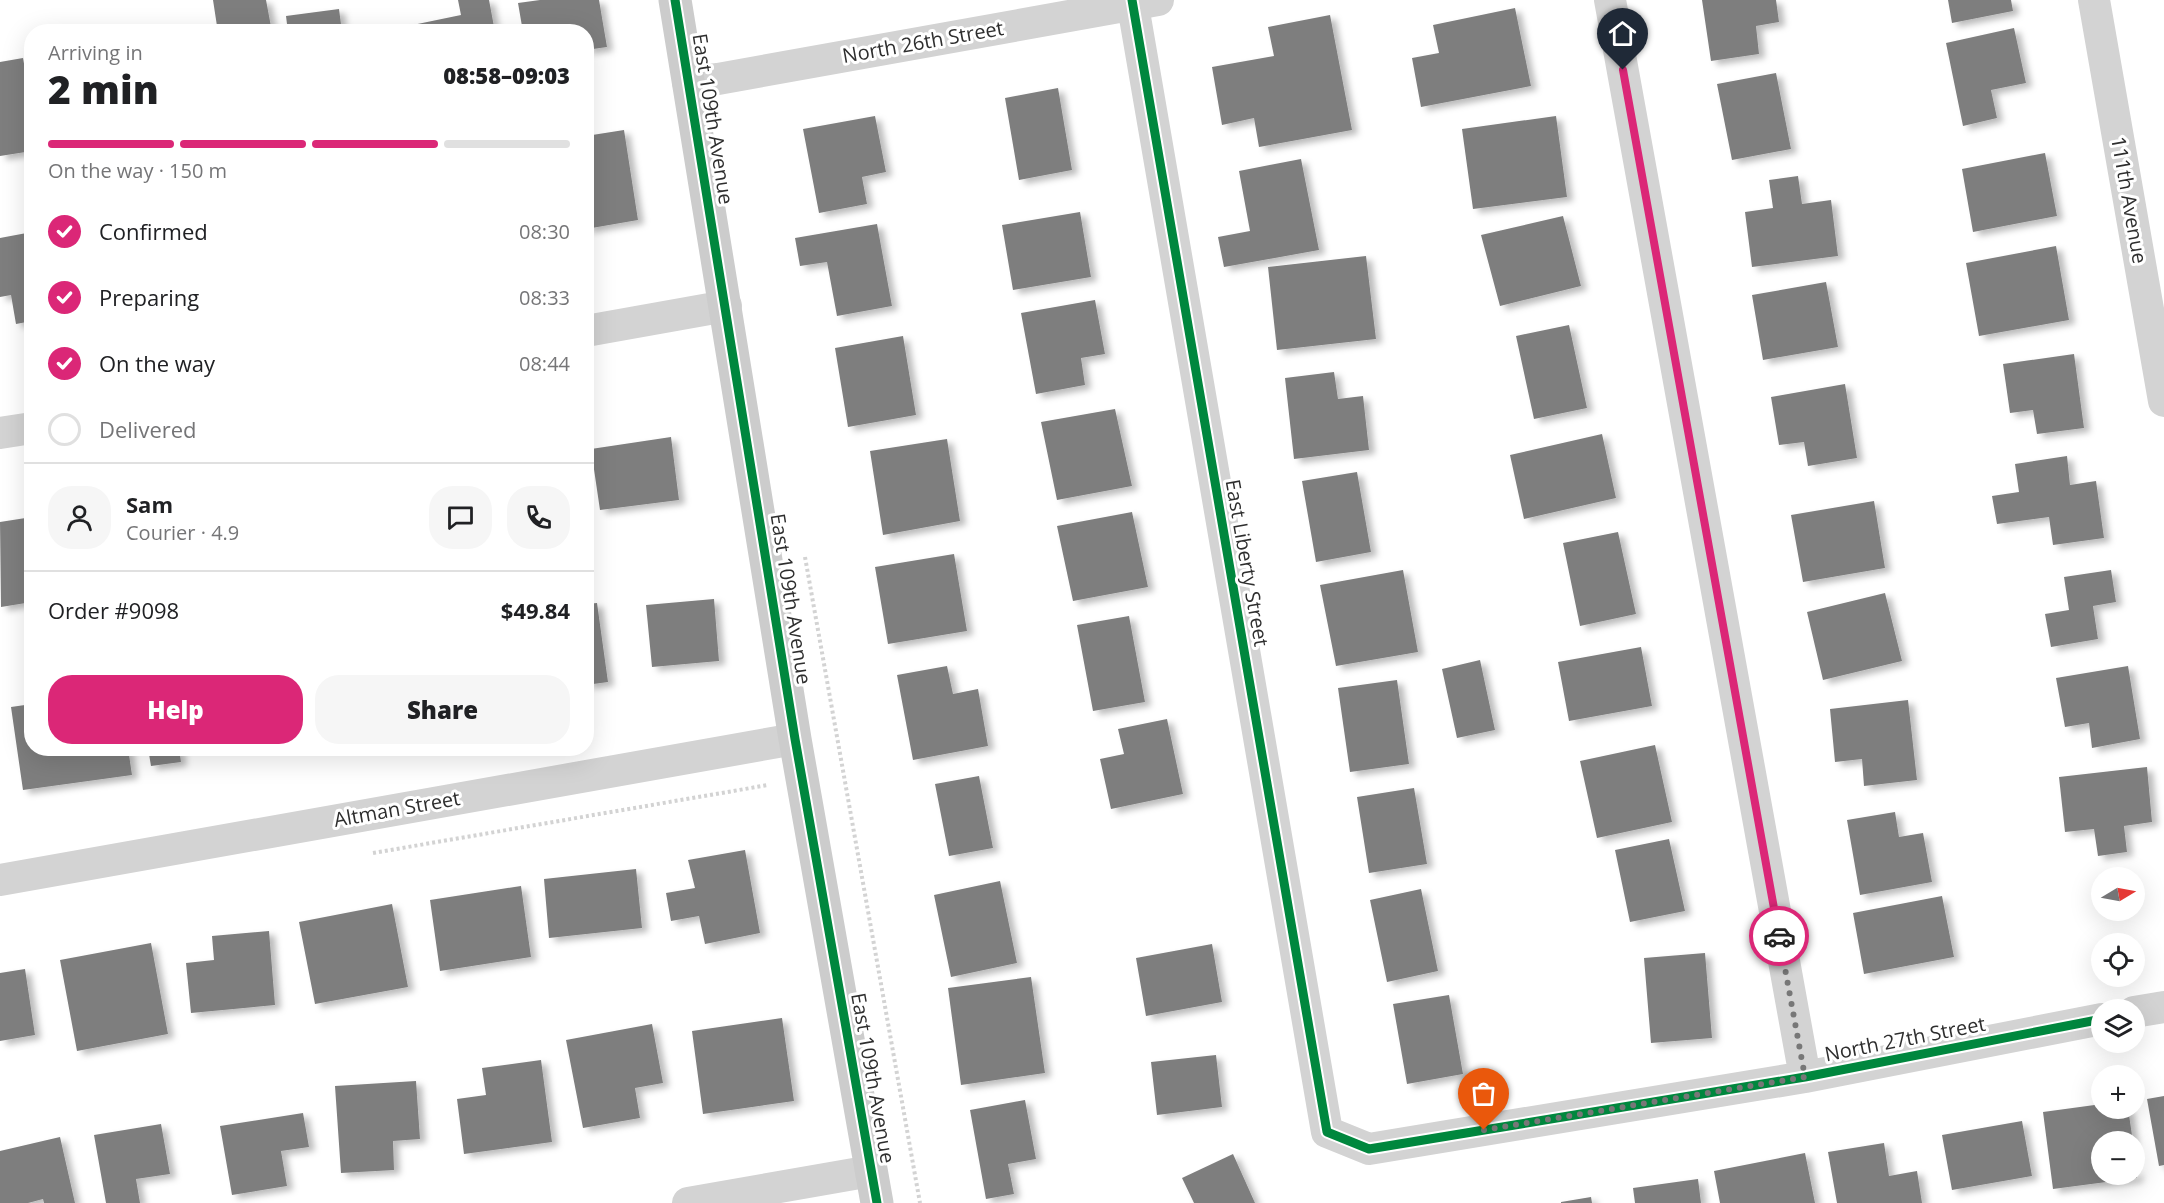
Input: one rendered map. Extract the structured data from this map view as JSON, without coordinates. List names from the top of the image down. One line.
{"streets":{"street":["North 26th Street","East 109th Avenue","111th Avenue","East Liberty Street","Altman Street","North 27th Street"]},"crossings":[["North 26th Street","East 109th Avenue"],["North 26th Street","East Liberty Street"],["East 109th Avenue","Altman Street"],["East Liberty Street","North 27th Street"]],"north":"right","page":{"heading":["2 min","Arriving in","08:58–09:03"],"panel":["Sam","Courier · 4.9","Order #9098","$49.84"],"bar":"On the way · 150 m","list":[["Confirmed","08:30"],["Preparing","08:33"],["On the way","08:44"],"Delivered"],"buttons":["Help","Share"],"map_buttons":["+","−"]}}
